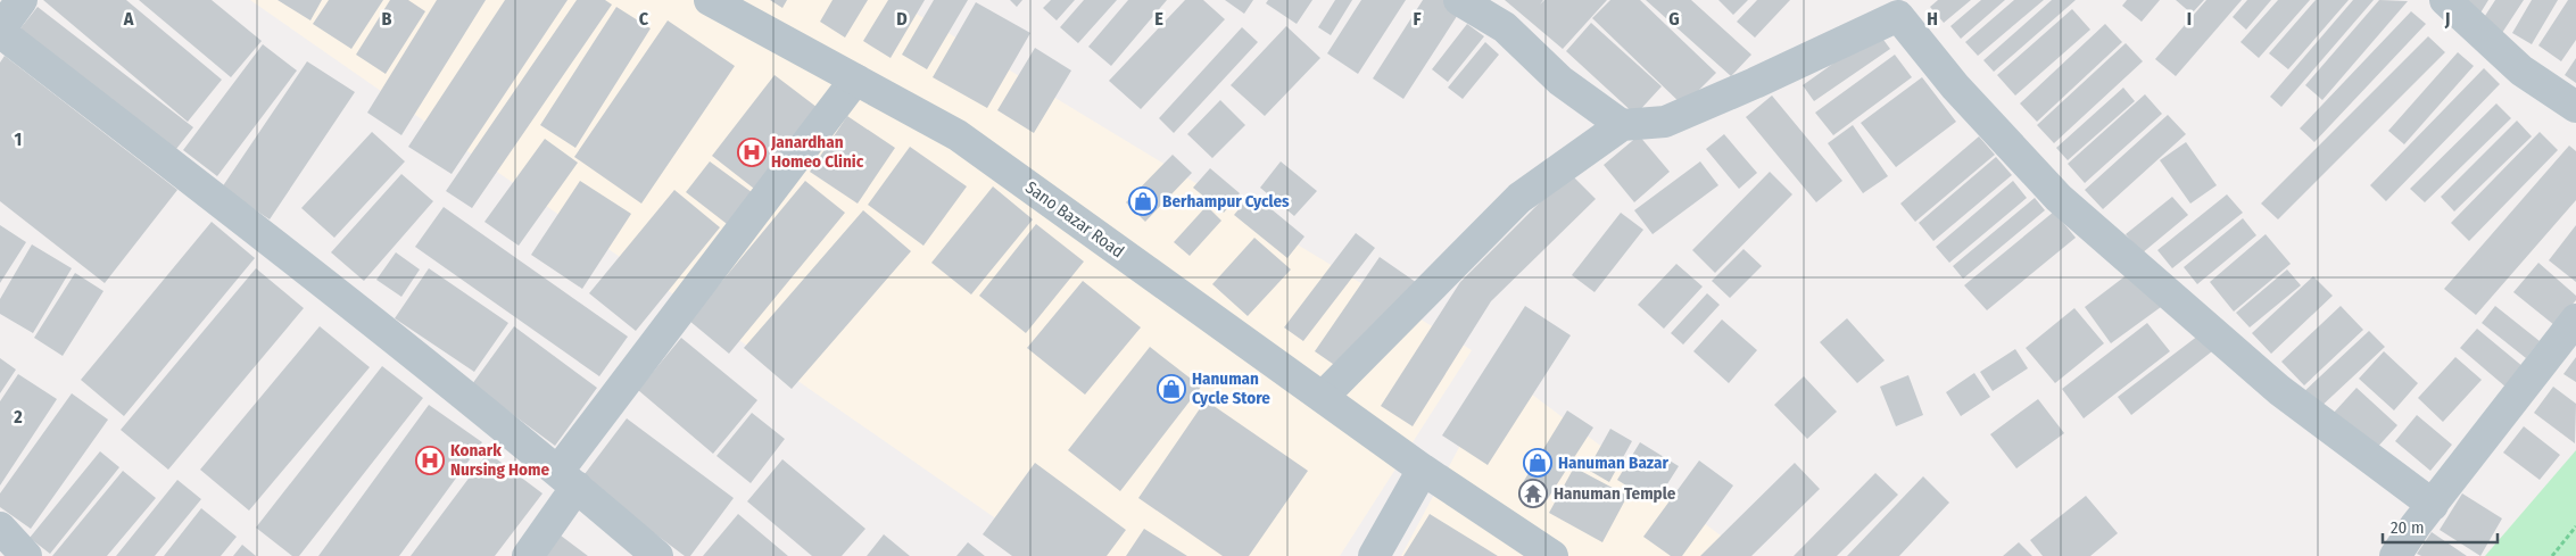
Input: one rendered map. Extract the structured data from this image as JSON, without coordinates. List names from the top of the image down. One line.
{"streets":{"street":["Sano Bazar Road"]},"places":{"hospital":["Janardhan Homeo Clinic","Konark Nursing Home"],"shop":["Berhampur Cycles","Hanuman Cycle Store","Hanuman Bazar"],"temple":["Hanuman Temple"]},"scale_bar":"20 m","grid":{"columns":["A","B","C","D","E","F","G","H","I","J"],"rows":["1","2"]}}
